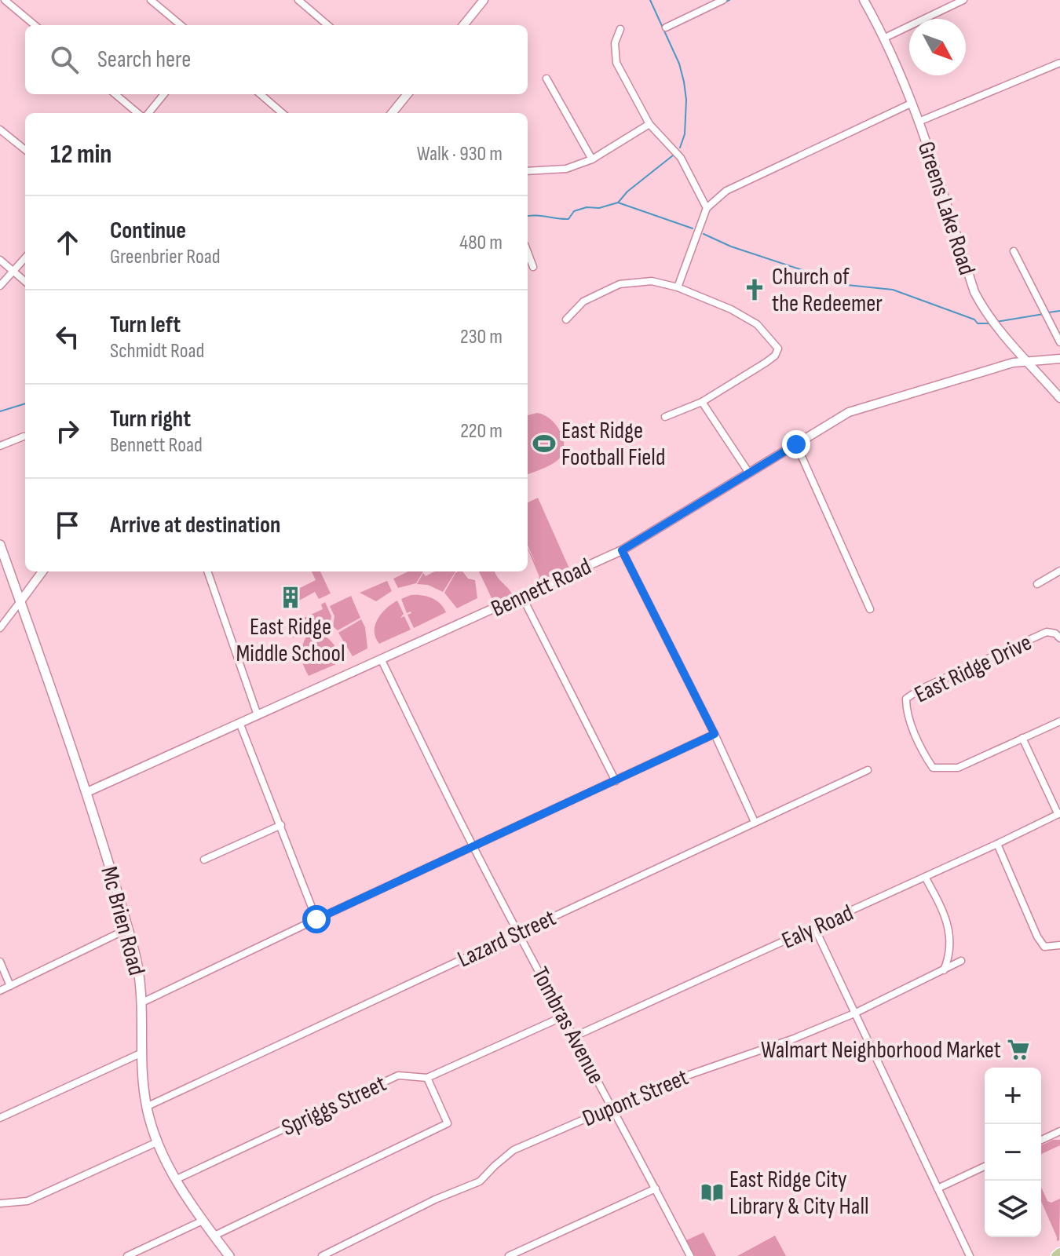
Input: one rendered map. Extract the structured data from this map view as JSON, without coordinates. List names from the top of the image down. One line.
{"streets":{"main road":["Mc Brien Road"],"street":["Greens Lake Road","Bennett Road","East Ridge Drive","Ealy Road","Lazard Street","Tombras Avenue","Dupont Street","Spriggs Street"]},"crossings":[["Greens Lake Road","Bennett Road"],["Bennett Road","Mc Brien Road"],["Bennett Road","Tombras Avenue"],["Mc Brien Road","Lazard Street"],["Mc Brien Road","Spriggs Street"],["Ealy Road","Tombras Avenue"],["Lazard Street","Tombras Avenue"],["Tombras Avenue","Dupont Street"],["Tombras Avenue","Spriggs Street"]],"places":{"church":["Church of the Redeemer"],"sports":["East Ridge Football Field"],"building":["East Ridge Middle School"],"supermarket":["Walmart Neighborhood Market"],"library":["East Ridge City Library & City Hall"]},"north":"bottom right","page":{"search":"Search here","heading":["12 min","Walk · 930 m"],"list":[["Continue","Greenbrier Road","480 m"],["Turn left","Schmidt Road","230 m"],["Turn right","Bennett Road","220 m"],"Arrive at destination"],"map_buttons":["+","−"]}}
